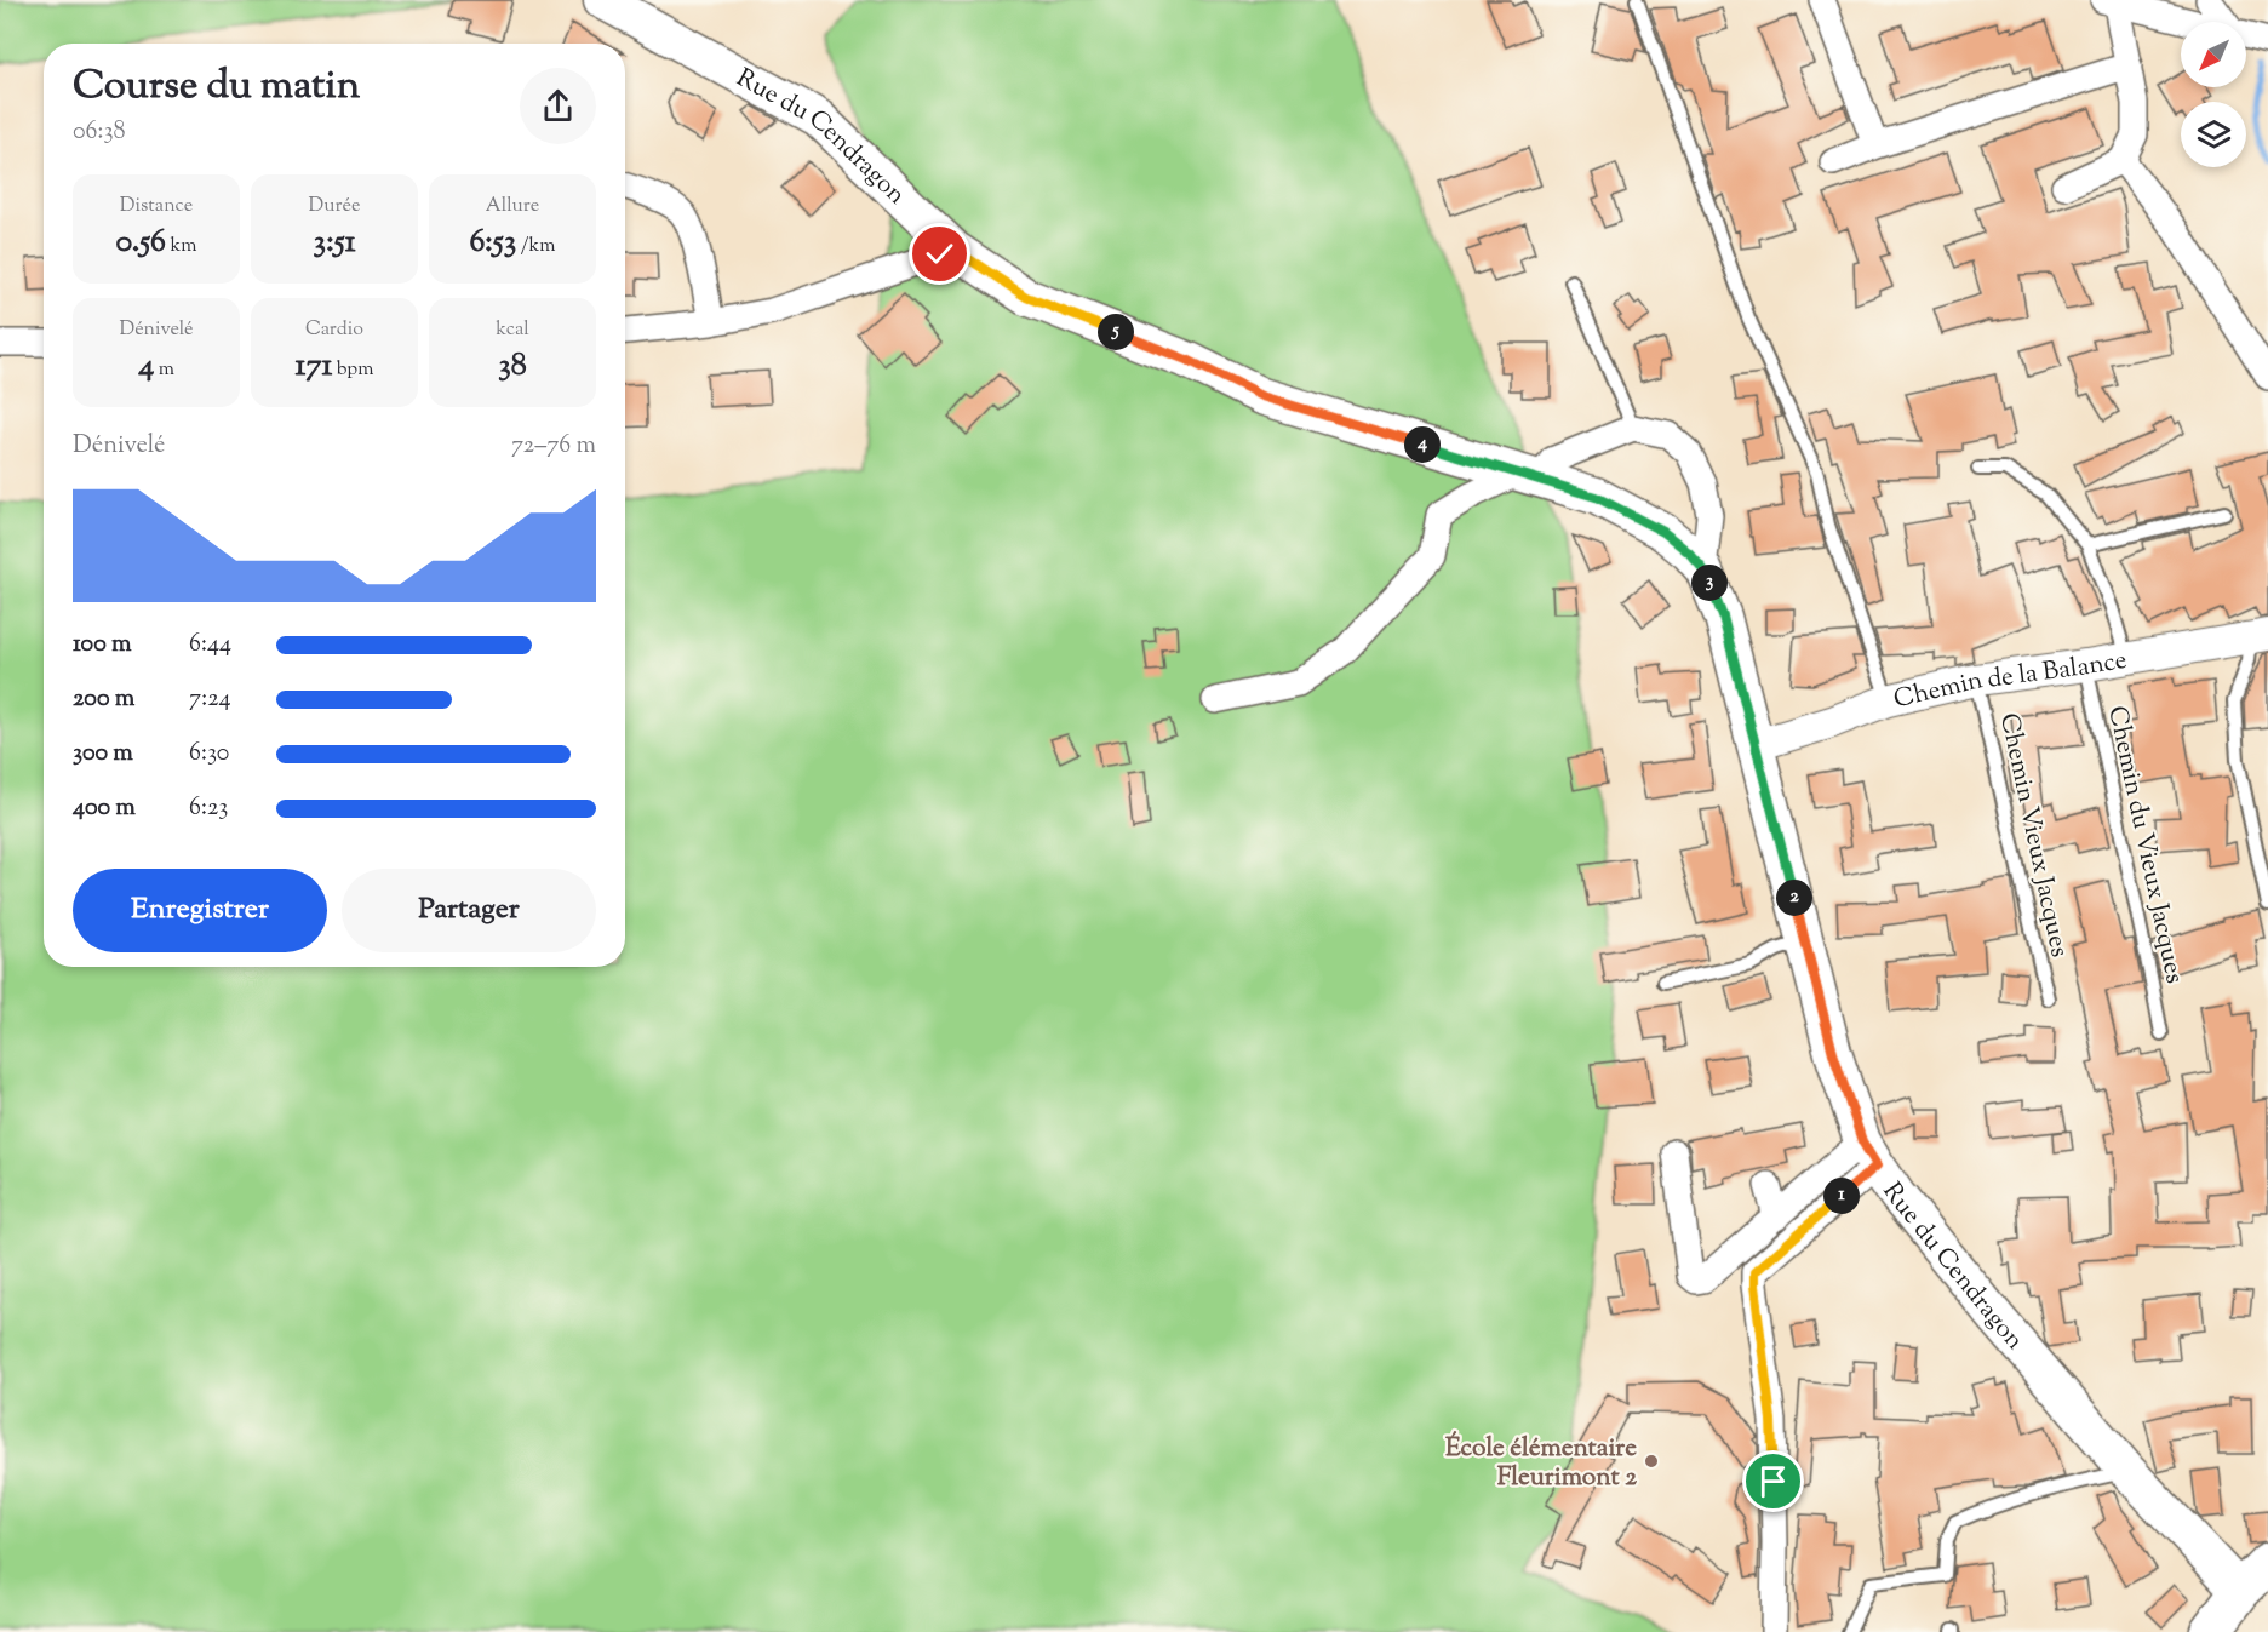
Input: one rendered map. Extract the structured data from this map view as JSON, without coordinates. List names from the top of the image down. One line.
{"streets":{"main road":["Rue du Cendragon"],"street":["Chemin de la Balance"],"lane":["Chemin Vieux Jacques","Chemin du Vieux Jacques"]},"crossings":[["Rue du Cendragon","Chemin de la Balance"],["Chemin de la Balance","Chemin Vieux Jacques"],["Chemin de la Balance","Chemin du Vieux Jacques"]],"places":["École élémentaire Fleurimont 2"],"north":"bottom left","page":{"heading":["Course du matin","06:38"],"stats":[["Distance","0.56 km"],["Durée","3:51"],["Allure","6:53 /km"],["Dénivelé","4 m"],["Cardio","171 bpm"],["kcal","38"]],"pins":["5","4","3","2","1"],"chart":["Dénivelé","72–76 m"],"list":[{"name":"100 m","note":"6:44"},{"name":"200 m","note":"7:24"},{"name":"300 m","note":"6:30"},{"name":"400 m","note":"6:23"}],"buttons":["Enregistrer","Partager"]}}
